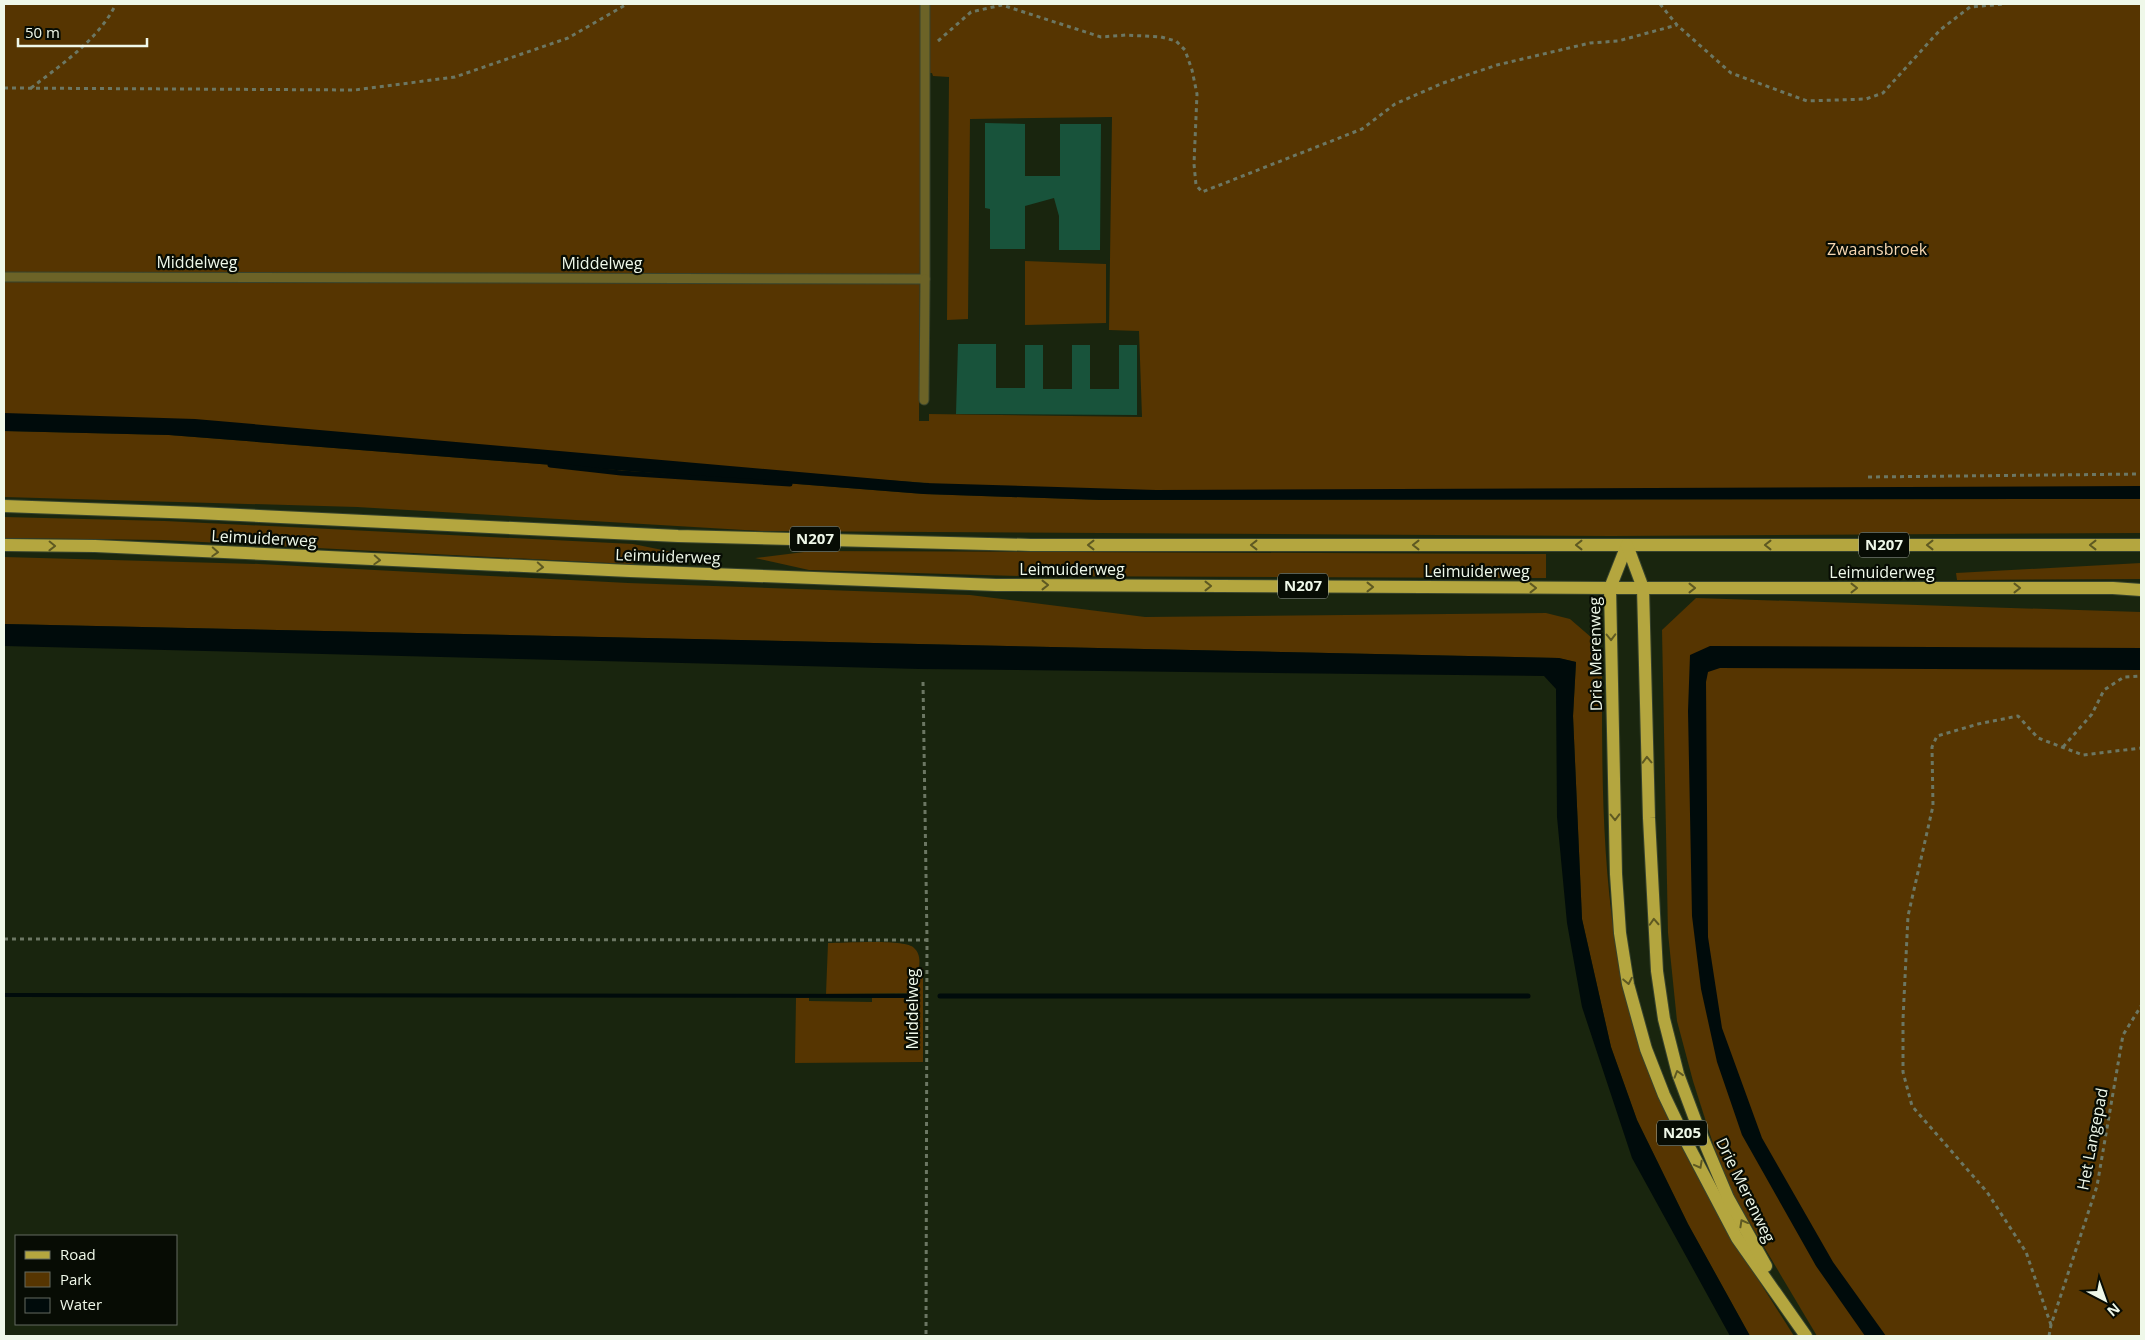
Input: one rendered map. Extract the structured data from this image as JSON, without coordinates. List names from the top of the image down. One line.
{"streets":{"main road":["Leimuiderweg","N207","Drie Merenweg","N205"],"lane":["Middelweg"],"path":["Het Langepad"]},"crossings":[["Leimuiderweg","Drie Merenweg"]],"parks":["Zwaansbroek"],"legend":["Road","Park","Water"],"scale_bar":"50 m","north":"bottom right"}
